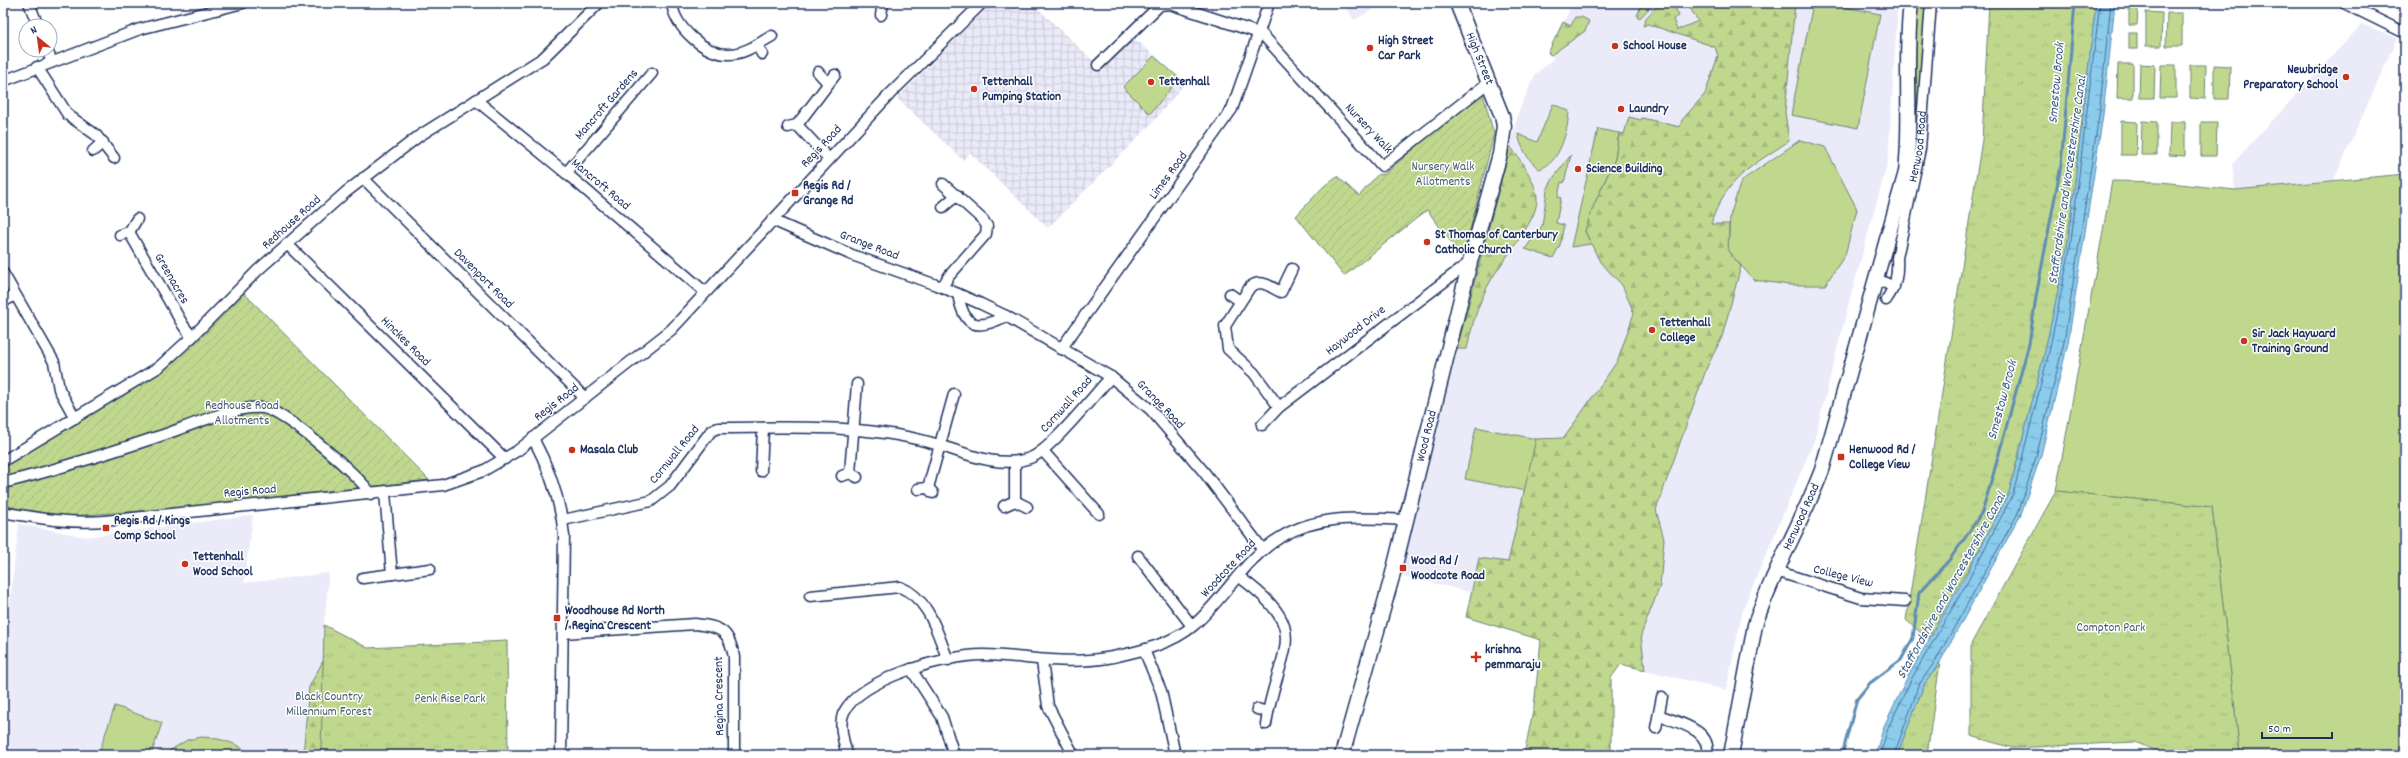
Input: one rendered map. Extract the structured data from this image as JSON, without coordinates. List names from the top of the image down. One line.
{"streets":{"street":["High Street","Mancroft Gardens","Nursery Walk","Henwood Road","Regis Road","Limes Road","Mancroft Road","Redhouse Road","Grange Road","Greenacres","Davenport Road","Haywood Drive","Hinckes Road","Cornwall Road","Wood Road","Woodcote Road","College View","Regina Crescent"]},"crossings":[["High Street","Nursery Walk"],["High Street","Wood Road"],["Mancroft Gardens","Mancroft Road"],["Nursery Walk","Limes Road"],["Henwood Road","College View"],["Regis Road","Mancroft Road"],["Regis Road","Grange Road"],["Regis Road","Davenport Road"],["Regis Road","Hinckes Road"],["Limes Road","Grange Road"],["Mancroft Road","Redhouse Road"],["Redhouse Road","Greenacres"],["Redhouse Road","Davenport Road"],["Redhouse Road","Hinckes Road"],["Grange Road","Cornwall Road"],["Grange Road","Woodcote Road"],["Haywood Drive","Wood Road"],["Wood Road","Woodcote Road"]],"water":["Smestow Brook","Staffordshire and Worcestershire Canal"],"parks":["Nursery Walk Allotments","Redhouse Road Allotments","Compton Park","Black Country Millennium Forest","Penk Rise Park"],"places":{"other":["School House","High Street Car Park","Newbridge Preparatory School","Tettenhall","Tettenhall Pumping Station","Laundry","Science Building","St Thomas of Canterbury Catholic Church","Tettenhall College","Sir Jack Hayward Training Ground","Masala Club","Tettenhall Wood School"],"transit":["Regis Rd / Grange Rd","Henwood Rd / College View","Regis Rd / Kings Comp School","Wood Rd / Woodcote Road","Woodhouse Rd North / Regina Crescent"],"health":["krishna pemmaraju"]},"scale_bar":"50 m","north":"top left"}
